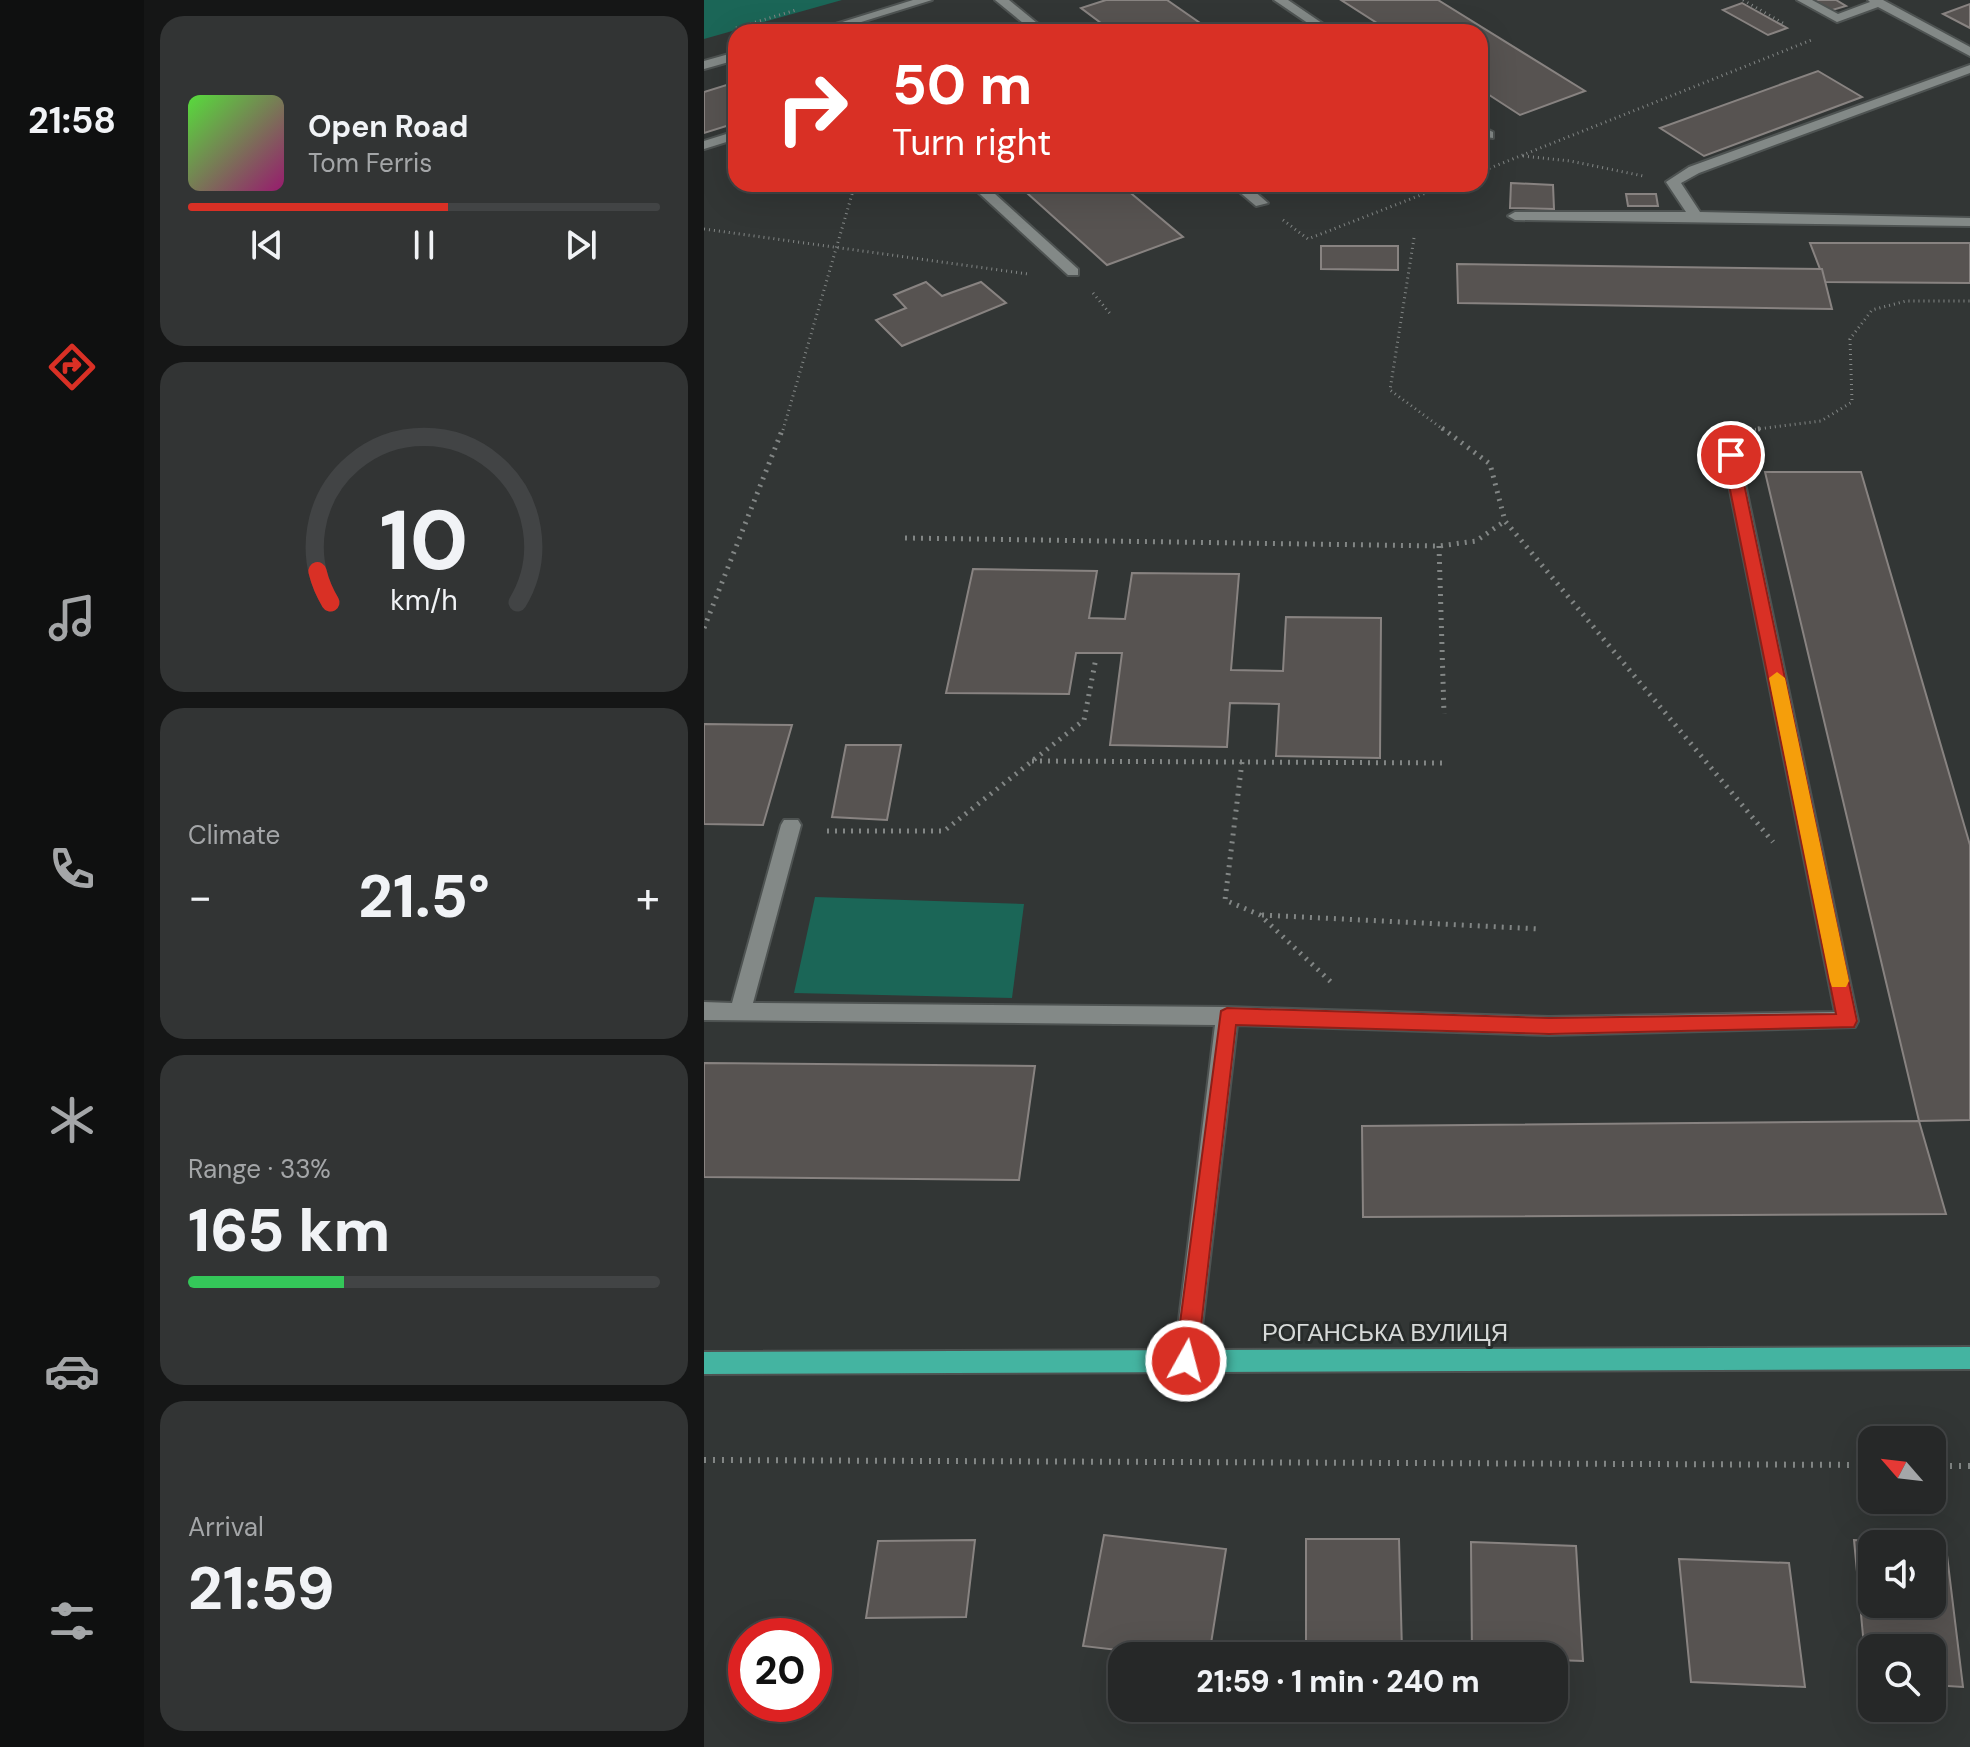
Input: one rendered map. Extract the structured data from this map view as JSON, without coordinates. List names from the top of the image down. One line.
{"streets":{"main road":["РОГАНСЬКА ВУЛИЦЯ"]},"north":"top left","page":{"tabs":"21:58","turn":["50 m","Turn right"],"song":["Open Road","Tom Ferris"],"tile":["Climate",["Range · 33%","165 km"],["Arrival","21:59"]],"heat":["−","21.5°","+"],"limit":"20","trip":"21:59 · 1 min · 240 m","gauge":["10","km/h"]}}
